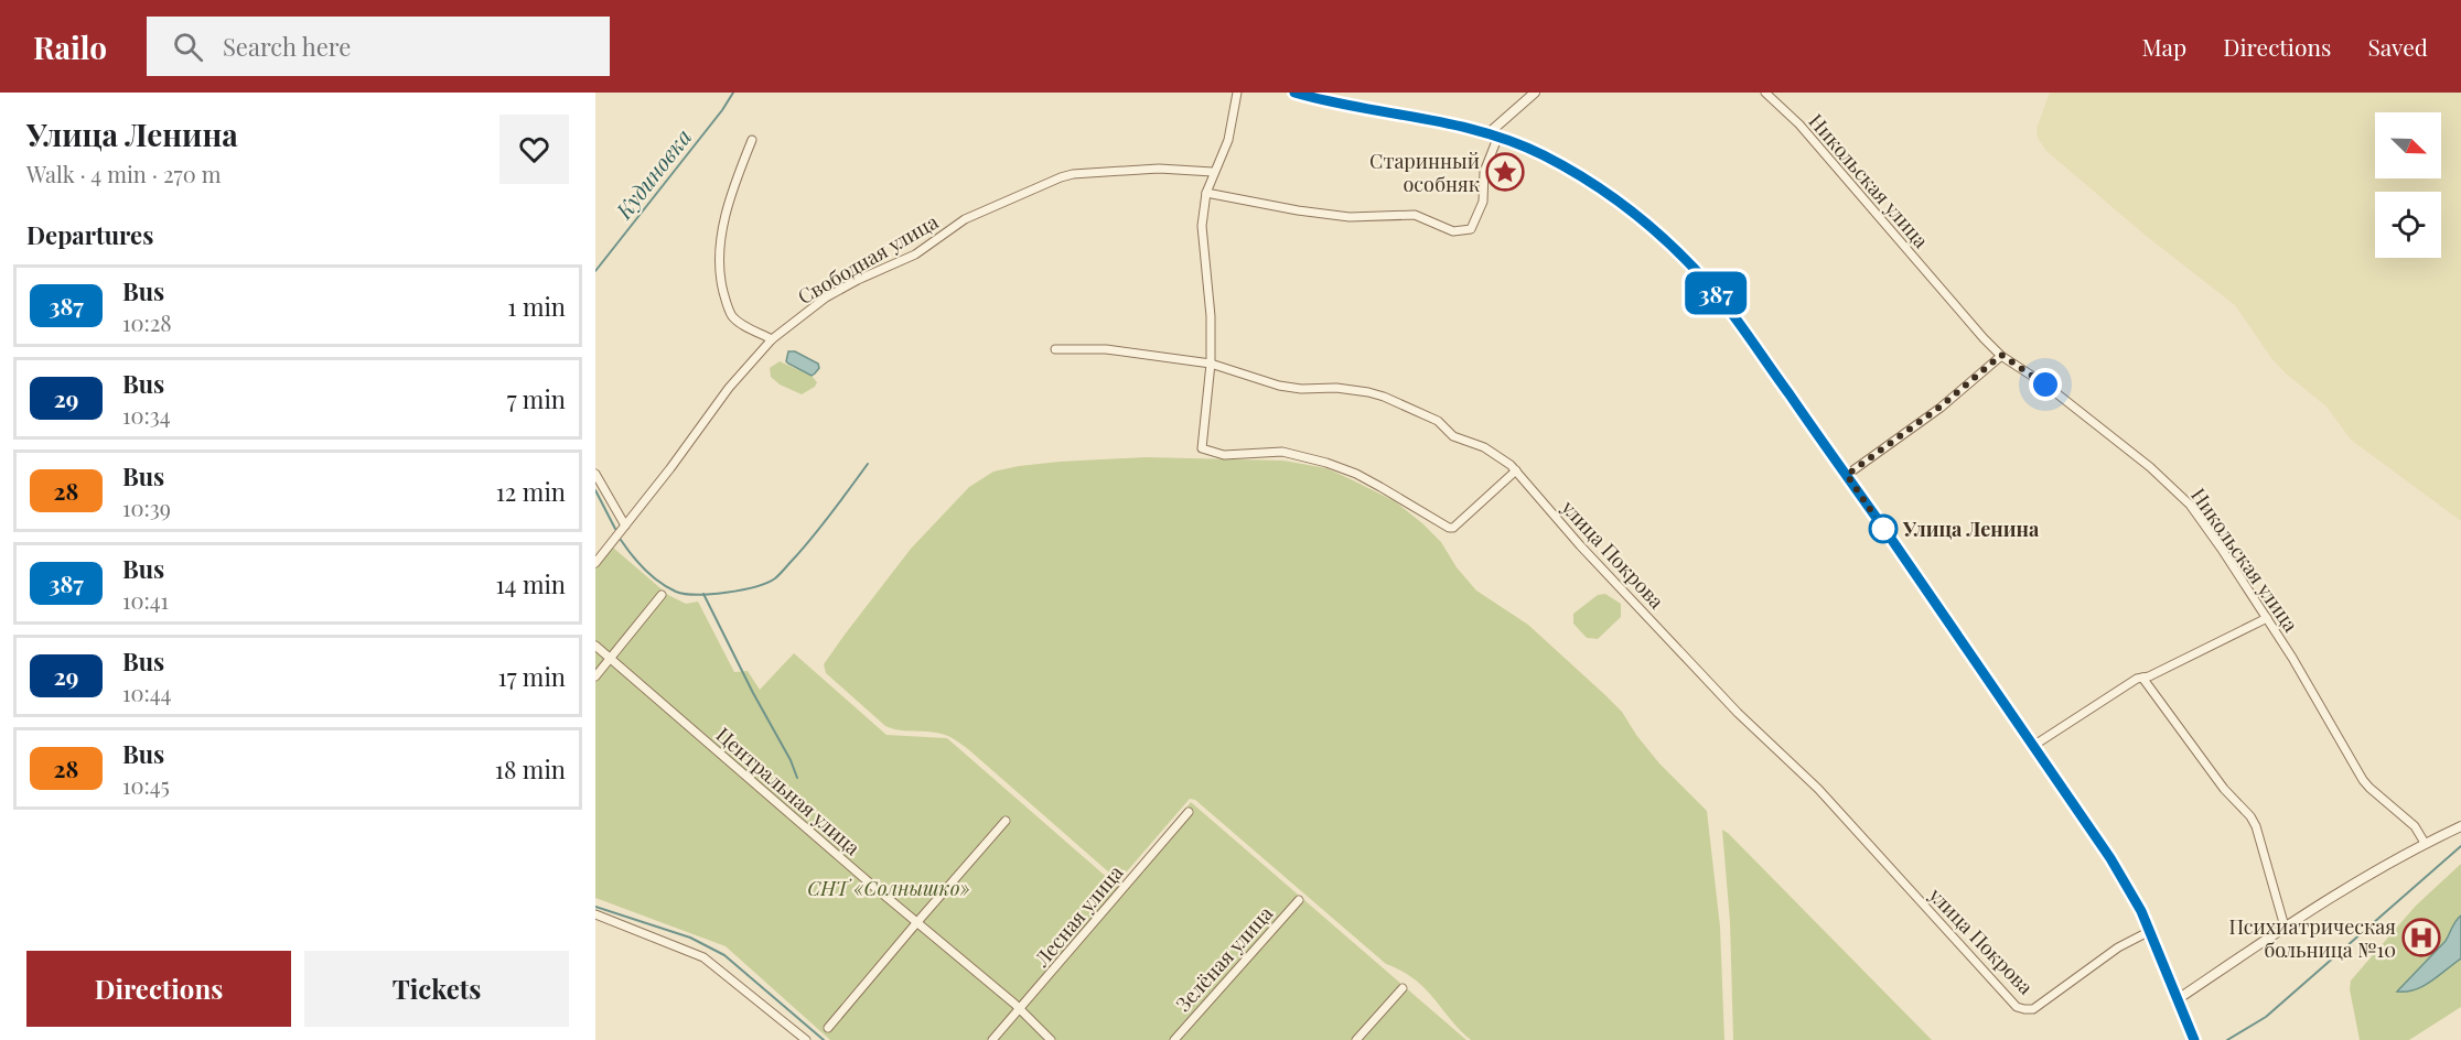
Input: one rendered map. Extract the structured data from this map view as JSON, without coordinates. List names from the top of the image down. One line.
{"streets":{"street":["Никольская улица","Свободная улица","улица Покрова","Центральная улица","Лесная улица","Зелёная улица"]},"crossings":[["Центральная улица","Лесная улица"]],"water":["Кудиновка"],"parks":["СНТ «Солнышко»"],"places":{"place":["Старинный особняк"],"other":["Улица Ленина"],"hospital":["Психиатрическая больница №10"]},"lines":["bus line 387"],"north":"bottom right","page":{"header":"Railo","search":"Search here","nav":["Map","Directions","Saved"],"heading":[["Улица Ленина","Walk · 4 min · 270 m"],"Departures"],"on_map":"387","list":[{"mark":"387","name":"Bus","note":"10:28","value":"1 min"},{"mark":"29","name":"Bus","note":"10:34","value":"7 min"},{"mark":"28","name":"Bus","note":"10:39","value":"12 min"},{"mark":"387","name":"Bus","note":"10:41","value":"14 min"},{"mark":"29","name":"Bus","note":"10:44","value":"17 min"},{"mark":"28","name":"Bus","note":"10:45","value":"18 min"}],"buttons":["Directions","Tickets"]}}
